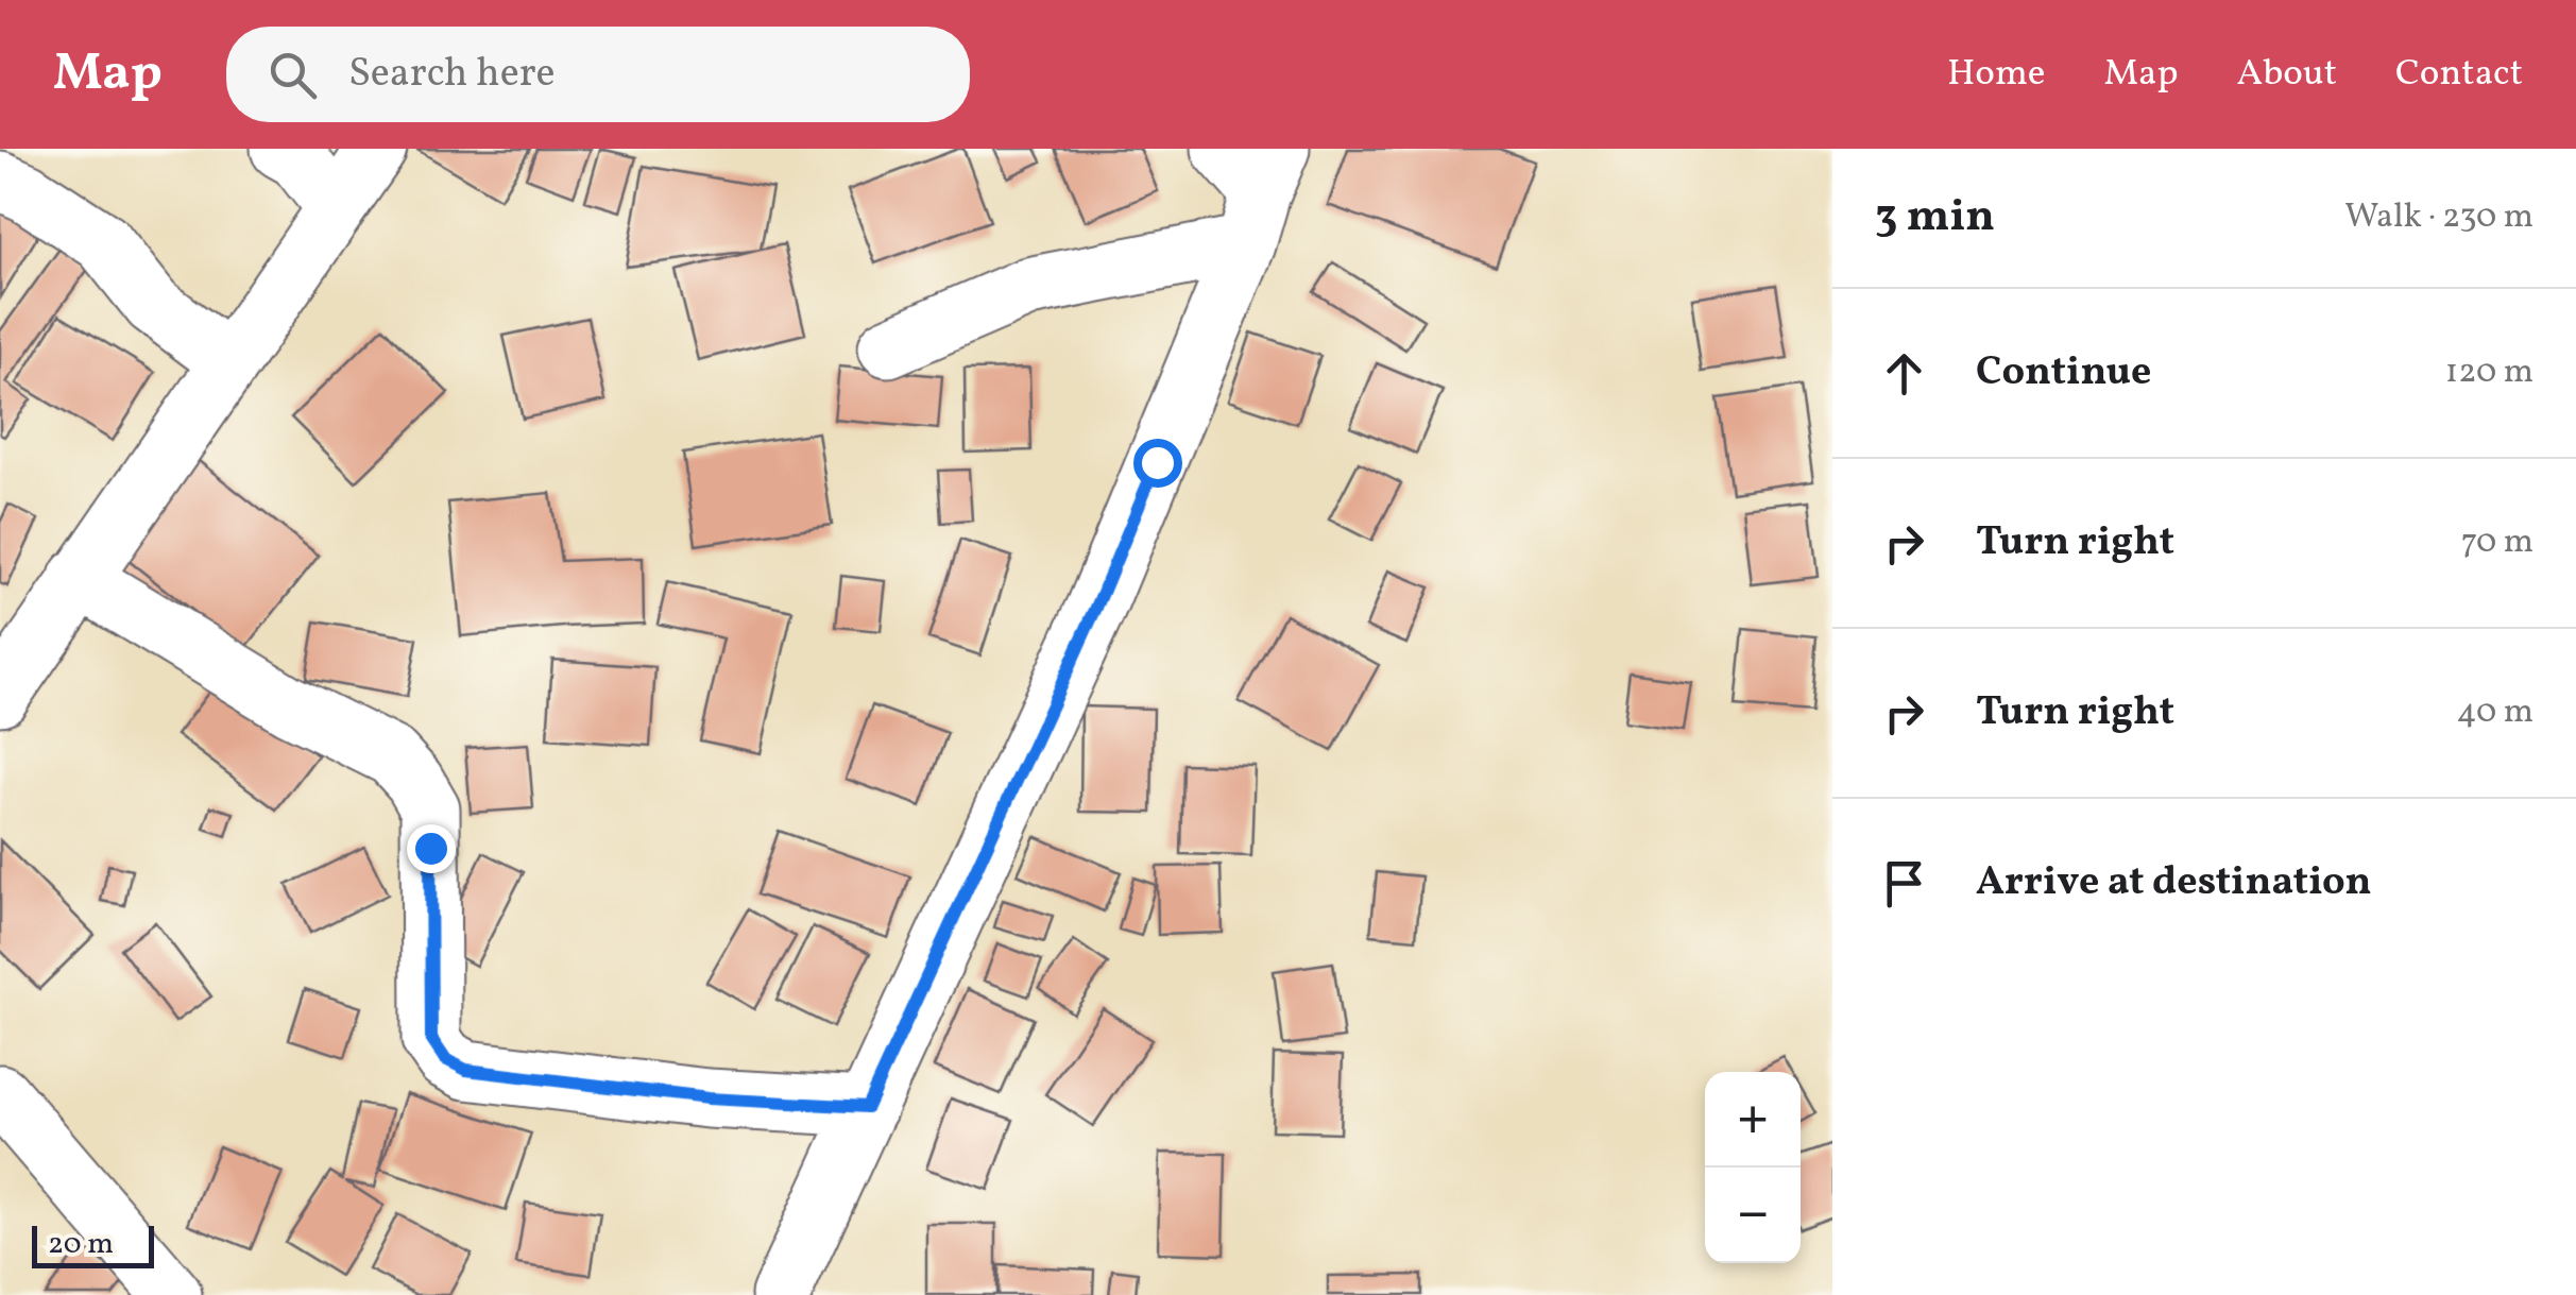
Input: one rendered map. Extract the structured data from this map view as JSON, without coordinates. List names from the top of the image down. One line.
{"scale_bar":"20 m","page":{"header":"Map","search":"Search here","nav":["Home","Map","About","Contact"],"heading":["3 min","Walk · 230 m"],"list":[["Continue","120 m"],["Turn right","70 m"],["Turn right","40 m"],"Arrive at destination"],"map_buttons":["+","−"],"scale":"20 m"}}
